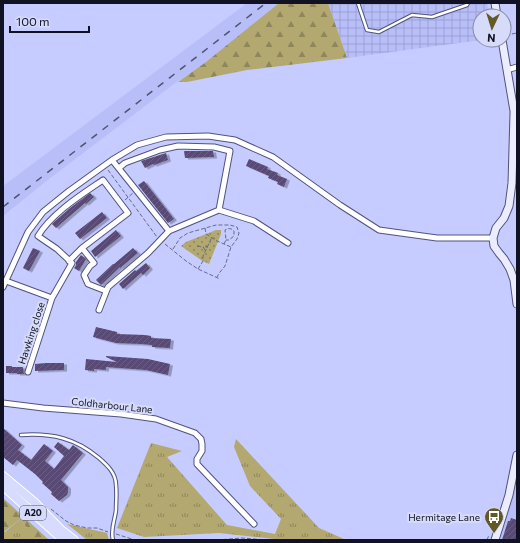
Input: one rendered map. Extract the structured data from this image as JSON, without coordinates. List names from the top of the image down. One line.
{"streets":{"main road":["A20"],"street":["Hawking close","Coldharbour Lane"]},"places":{"bus stop":["Hermitage Lane"]},"scale_bar":"100 m","north":"bottom"}
